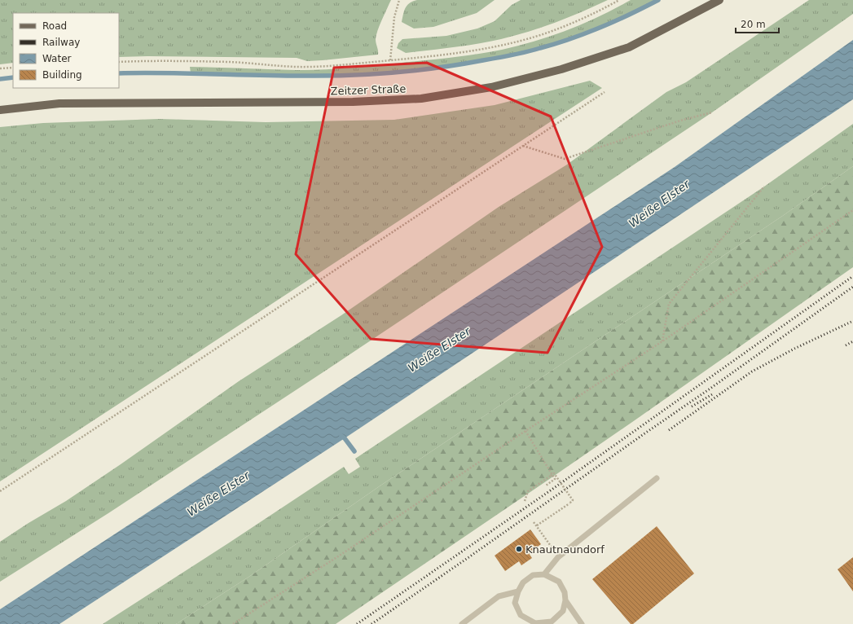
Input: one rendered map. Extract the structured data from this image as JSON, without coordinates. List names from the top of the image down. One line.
{"streets":{"main road":["Zeitzer Straße"]},"water":["Weiße Elster"],"places":["Knautnaundorf"],"legend":["Road","Railway","Water","Building"],"scale_bar":"20 m"}
